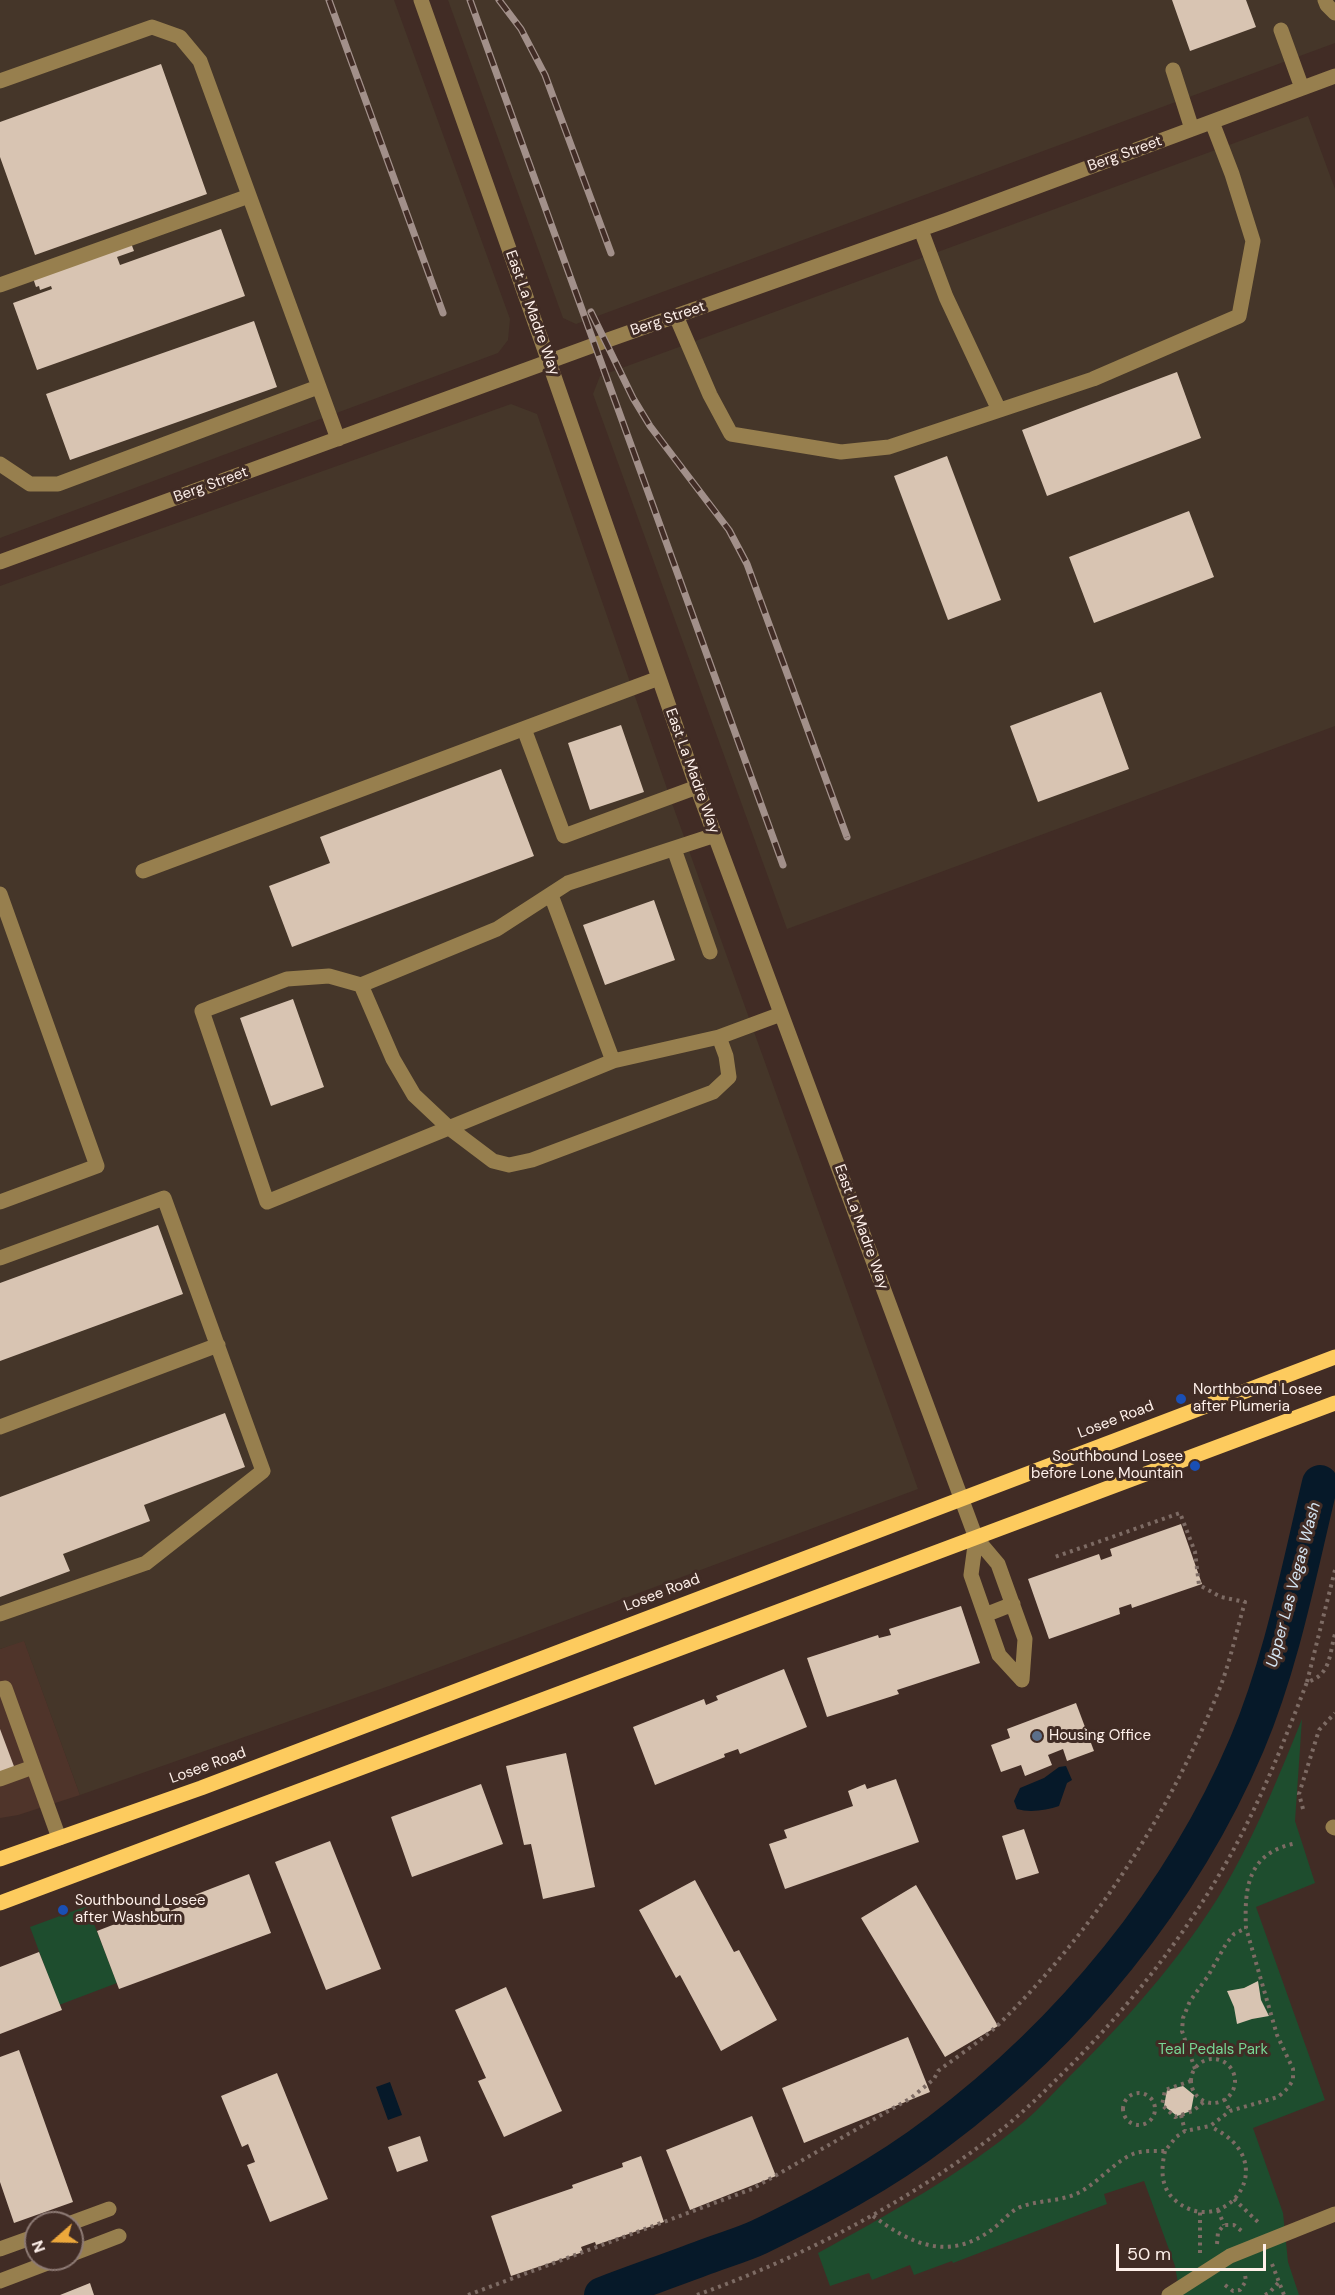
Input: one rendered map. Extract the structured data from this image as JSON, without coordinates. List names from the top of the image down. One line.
{"streets":{"main road":["Losee Road"],"street":["Berg Street","East La Madre Way"]},"crossings":[["Berg Street","East La Madre Way"],["East La Madre Way","Losee Road"]],"water":["Upper Las Vegas Wash"],"parks":["Teal Pedals Park"],"places":["Northbound Losee after Plumeria","Southbound Losee before Lone Mountain","Housing Office","Southbound Losee after Washburn"],"scale_bar":"50 m","north":"left"}
